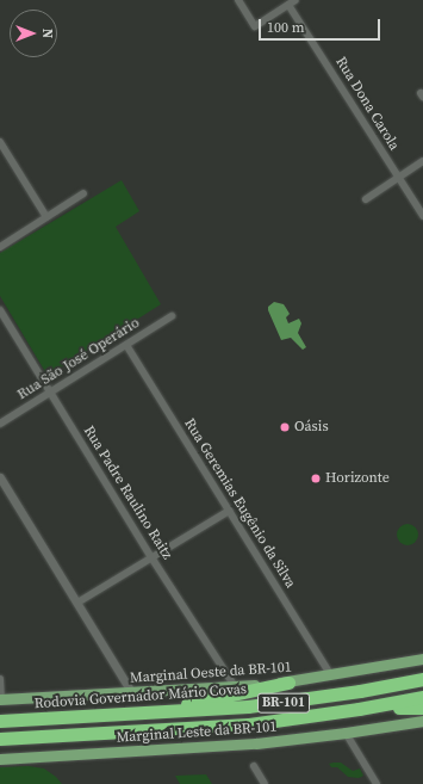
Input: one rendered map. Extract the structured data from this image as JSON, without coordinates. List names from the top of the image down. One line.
{"streets":{"highway":["Rodovia Governador Mário Covas","BR-101"],"main road":["Marginal Oeste da BR-101","Marginal Leste da BR-101"],"street":["Rua Dona Carola","Rua São José Operário","Rua Padre Raulino Raitz","Rua Geremias Eugênio da Silva"]},"crossings":[["Rua São José Operário","Rua Padre Raulino Raitz"],["Rua São José Operário","Rua Geremias Eugênio da Silva"],["Rua Padre Raulino Raitz","Marginal Oeste da BR-101"],["Rua Geremias Eugênio da Silva","Marginal Oeste da BR-101"]],"places":["Oásis","Horizonte"],"scale_bar":"100 m","north":"right"}
